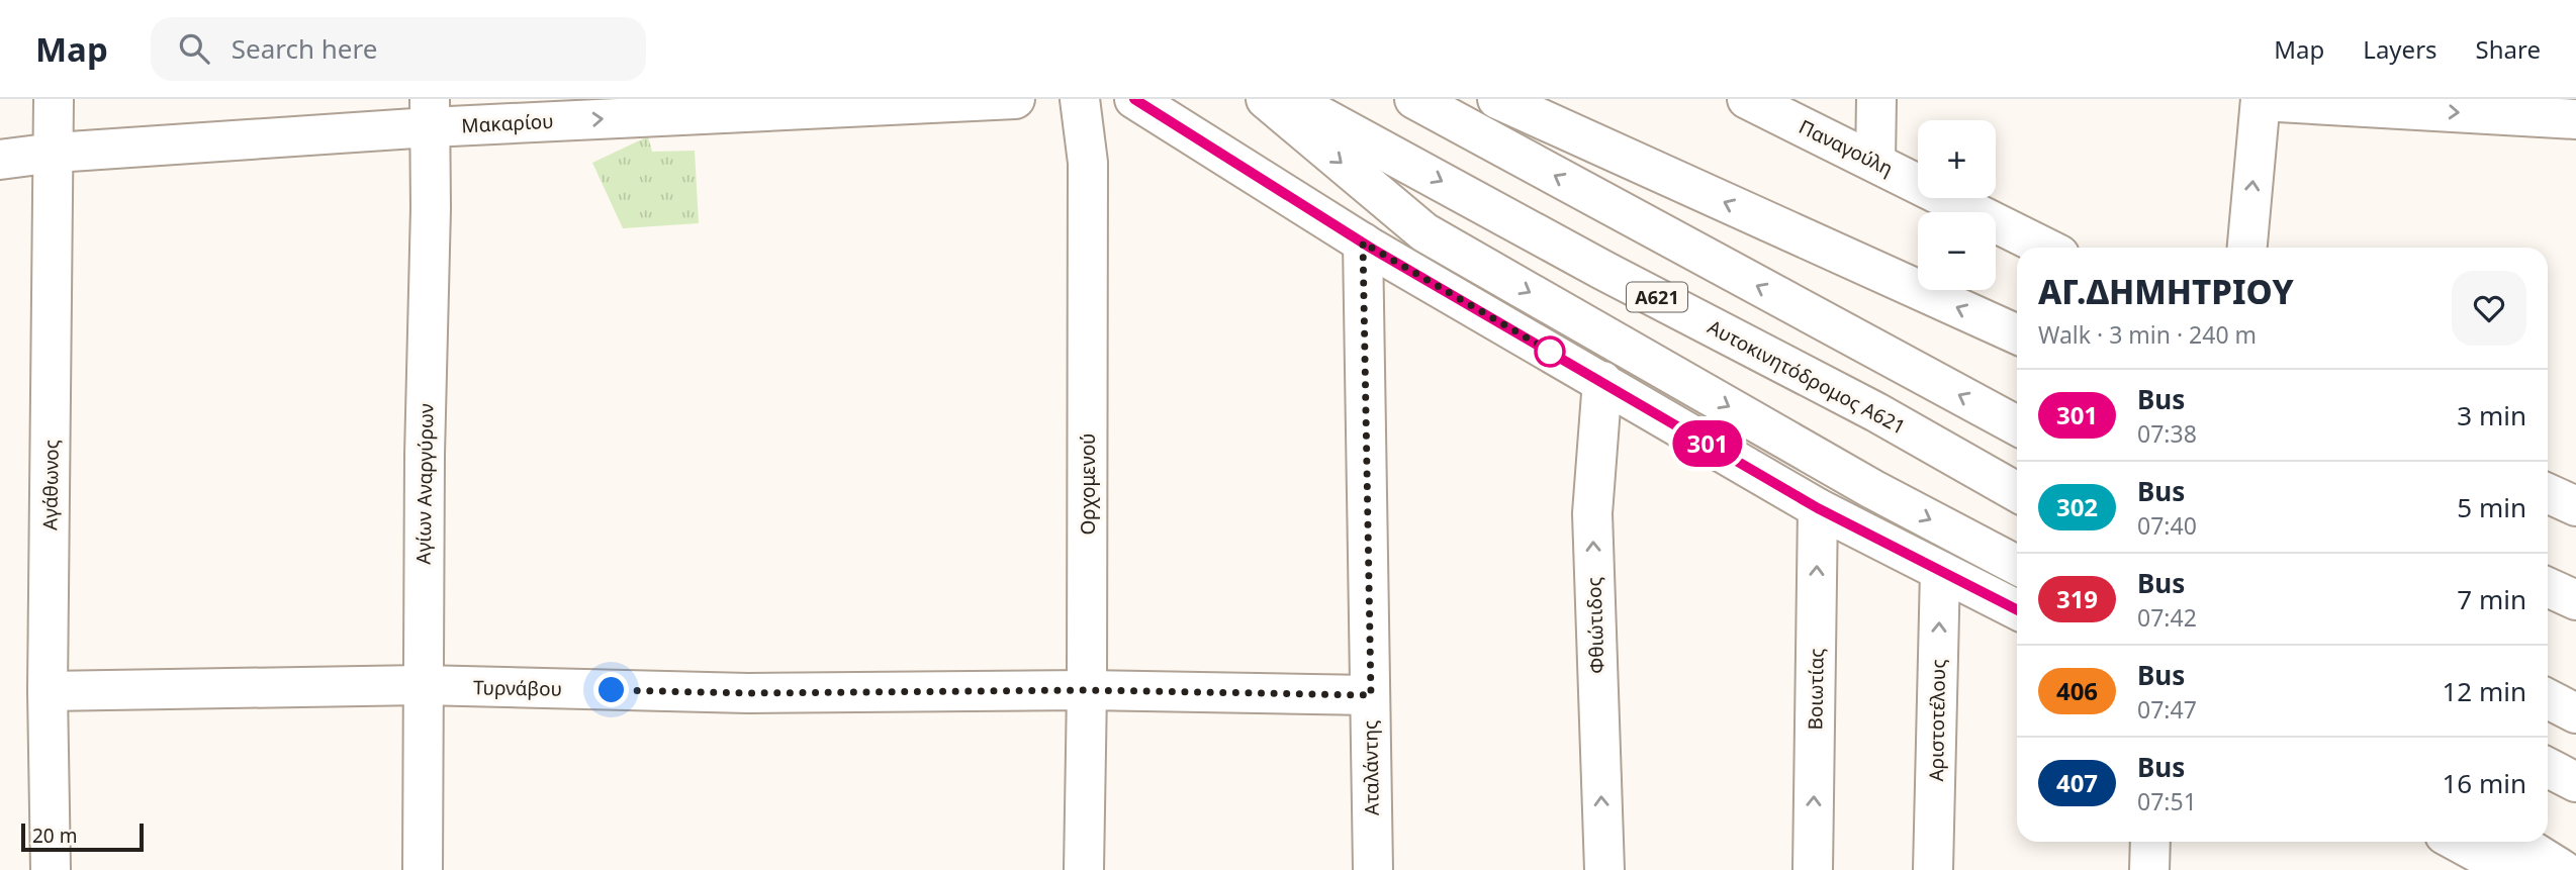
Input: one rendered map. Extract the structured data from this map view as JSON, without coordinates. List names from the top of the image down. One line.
{"streets":{"main road":["Μακαρίου","Παναγούλη","Α621","Αυτοκινητόδρομος Α621","Αγίων Αναργύρων","Ορχομενού","Αγάθωνος","Φθιώτιδος","Τυρνάβου","Βοιωτίας","Αριστοτέλους","Αταλάντης"]},"crossings":[["Μακαρίου","Αγίων Αναργύρων"],["Μακαρίου","Αγάθωνος"],["Αγίων Αναργύρων","Τυρνάβου"],["Ορχομενού","Τυρνάβου"],["Αγάθωνος","Τυρνάβου"],["Τυρνάβου","Αταλάντης"]],"one_way":["Μακαρίου","Φθιώτιδος","Βοιωτίας","Αριστοτέλους"],"lines":["bus line 301"],"scale_bar":"20 m","page":{"header":"Map","search":"Search here","nav":["Map","Layers","Share"],"on_map":"301","map_buttons":["+","−"],"heading":["ΑΓ.ΔΗΜΗΤΡΙΟΥ","Walk · 3 min · 240 m"],"list":[{"mark":"301","name":"Bus","note":"07:38","value":"3 min"},{"mark":"302","name":"Bus","note":"07:40","value":"5 min"},{"mark":"319","name":"Bus","note":"07:42","value":"7 min"},{"mark":"406","name":"Bus","note":"07:47","value":"12 min"},{"mark":"407","name":"Bus","note":"07:51","value":"16 min"}],"scale":"20 m"}}
